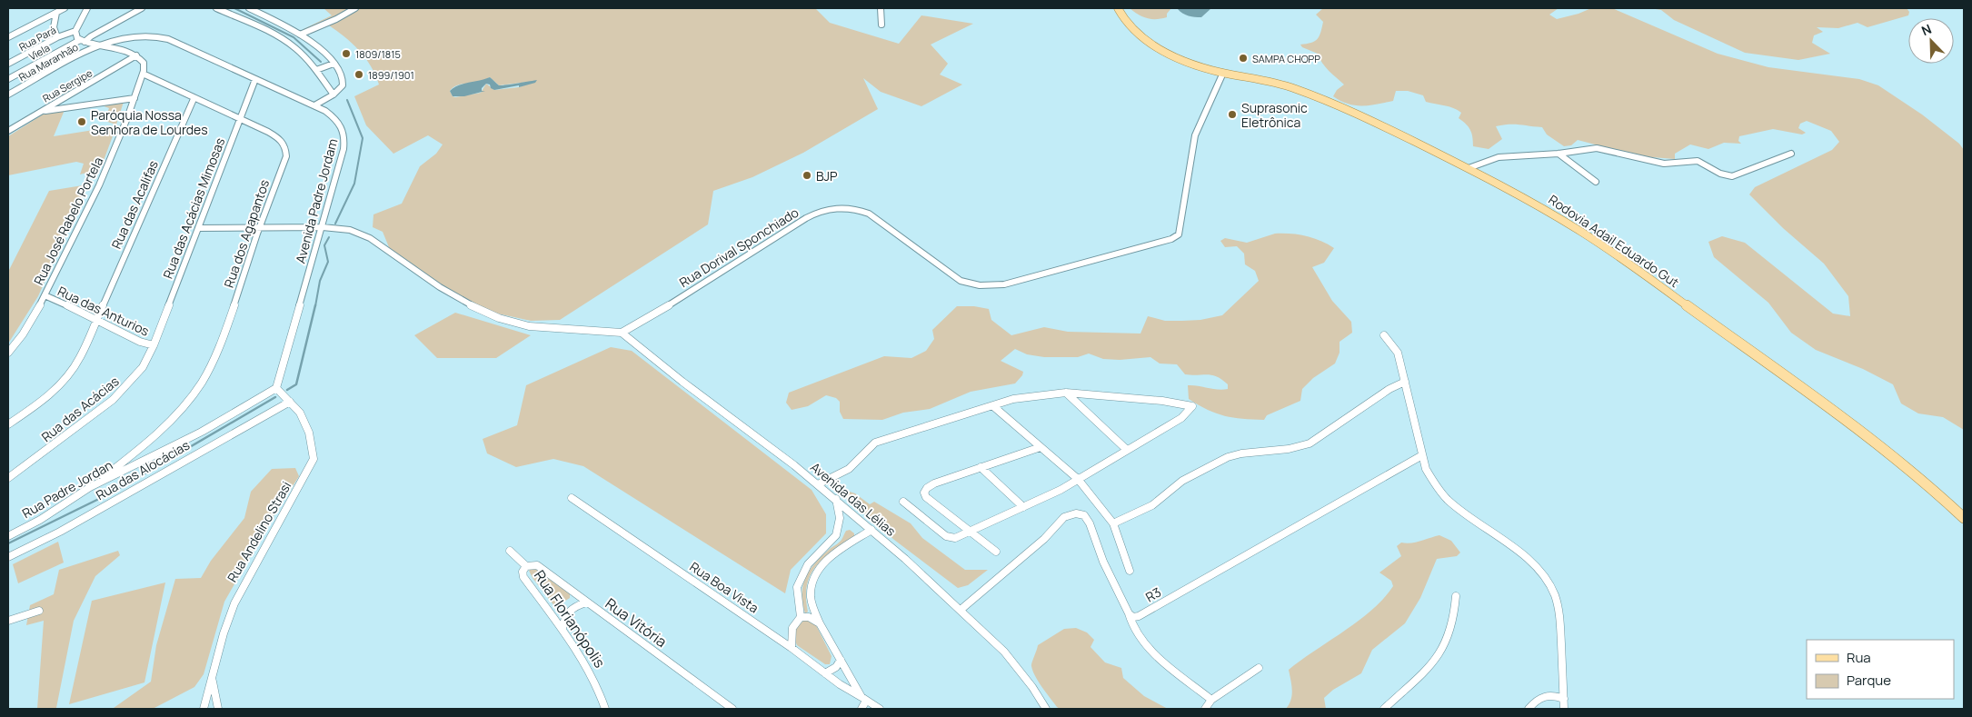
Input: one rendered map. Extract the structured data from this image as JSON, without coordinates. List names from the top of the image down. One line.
{"streets":{"main road":["Rodovia Adail Eduardo Gut"],"street":["Rua Pará","Viela","Rua Maranhão","Rua Sergipe","Avenida Padre Jordam","Rua das Acalifas","Rua das Acácias Mimosas","Rua José Rabelo Portela","Rua dos Agapantos","Rua Dorival Sponchiado","Rua das Anturios","Rua das Acácias","Rua das Alocácias","Rua Padre Jordan","Avenida das Lélias","Rua Andelino Strasi","Rua Boa Vista","R3","Rua Florianópolis","Rua Vitória"]},"crossings":[["Rua Maranhão","Avenida Padre Jordam"],["Avenida Padre Jordam","Rua das Acácias Mimosas"],["Avenida Padre Jordam","Rua Andelino Strasi"],["Rua das Acalifas","Rua dos Agapantos"],["Rua das Acalifas","Rua das Anturios"],["Rua das Acácias Mimosas","Rua dos Agapantos"],["Rua das Acácias Mimosas","Rua das Anturios"],["Rua das Acácias Mimosas","Rua das Acácias"],["Rua José Rabelo Portela","Rua dos Agapantos"],["Rua José Rabelo Portela","Rua das Anturios"],["Rua dos Agapantos","Rua Padre Jordan"],["Rodovia Adail Eduardo Gut","Rua Dorival Sponchiado"],["Rua Dorival Sponchiado","Avenida das Lélias"],["Rua das Anturios","Rua das Acácias"],["Rua das Alocácias","Rua Andelino Strasi"],["Rua Florianópolis","Rua Vitória"]],"places":["1809/1815","SAMPA CHOPP","1899/1901","Suprasonic Eletrônica","Paróquia Nossa Senhora de Lourdes","BJP"],"legend":["Rua","Parque"],"north":"top left"}
